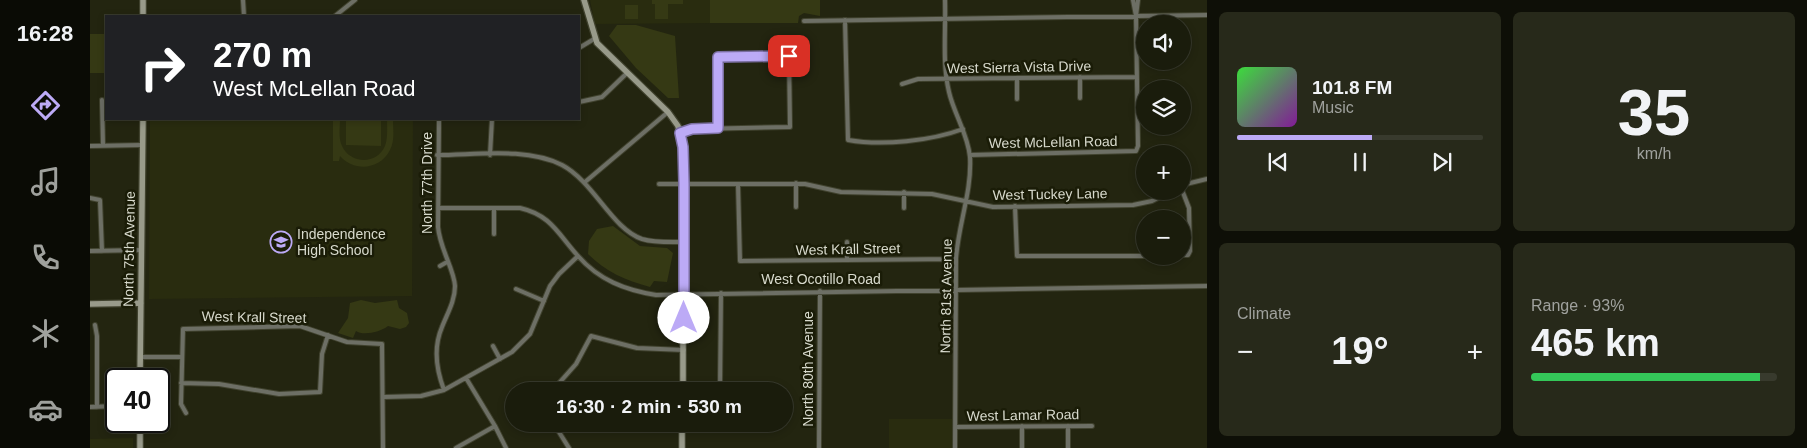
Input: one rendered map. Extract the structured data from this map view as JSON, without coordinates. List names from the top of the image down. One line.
{"streets":{"street":["West Sierra Vista Drive","West McLellan Road","North 77th Drive","West Tuckey Lane","North 75th Avenue","West Krall Street","West Ocotillo Road","North 81st Avenue","North 80th Avenue","West Lamar Road"]},"crossings":[["West Sierra Vista Drive","West McLellan Road"],["West Sierra Vista Drive","North 81st Avenue"],["West McLellan Road","North 81st Avenue"],["West Tuckey Lane","West Krall Street"],["West Tuckey Lane","North 81st Avenue"],["West Krall Street","North 81st Avenue"],["West Ocotillo Road","North 81st Avenue"],["West Ocotillo Road","North 80th Avenue"],["North 81st Avenue","West Lamar Road"]],"places":{"school or university":["Independence High School"]},"page":{"tabs":"16:28","tile":[["35","km/h"],"Climate",["Range · 93%","465 km"]],"map_buttons":["+","−"],"turn":["270 m","West McLellan Road"],"song":["101.8 FM","Music"],"heat":["−","19°","+"],"limit":"40","trip":"16:30 · 2 min · 530 m"}}
